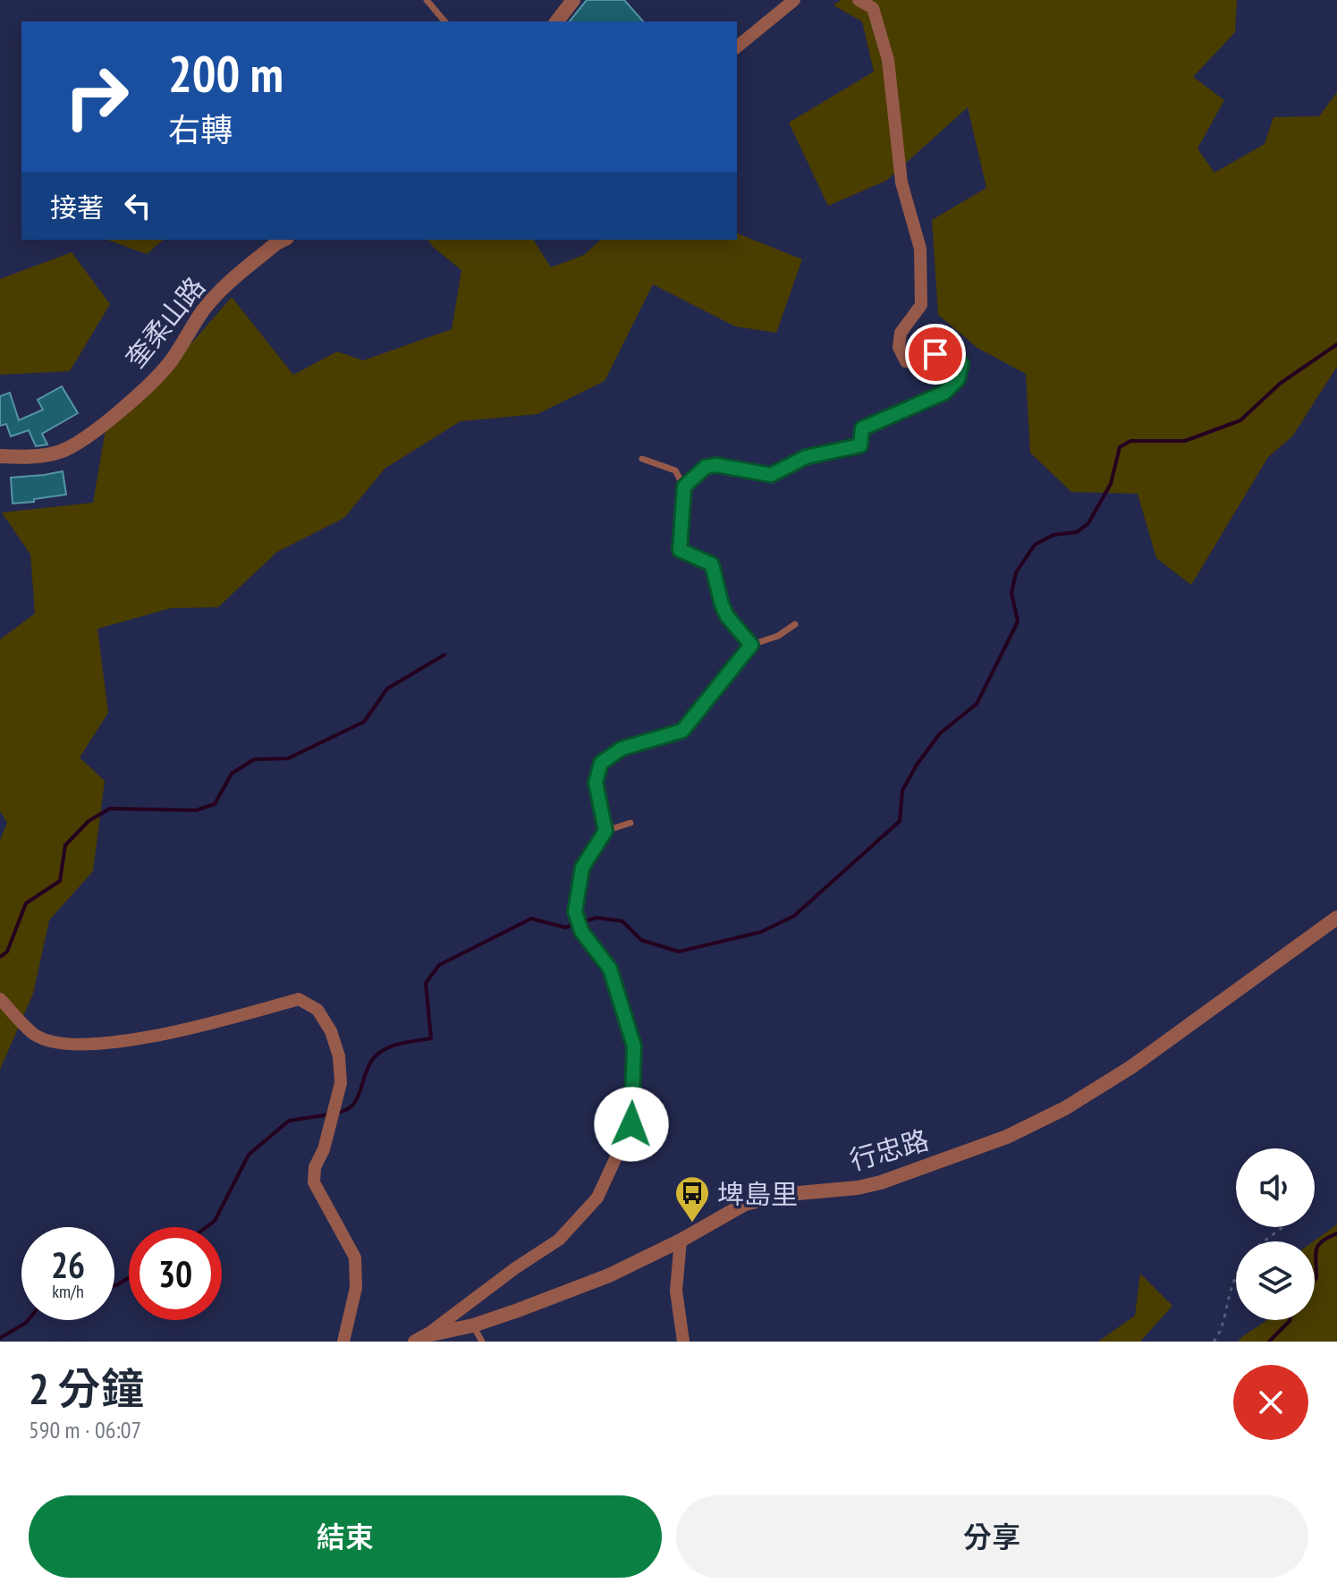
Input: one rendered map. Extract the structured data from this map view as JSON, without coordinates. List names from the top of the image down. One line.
{"streets":{"street":["奎柔山路","行忠路"]},"places":{"bus stop":["埤島里"]},"page":{"turn":["200 m","右轉"],"then":"接著","speed":"26 km/h","limit":"30","heading":["2 分鐘","590 m · 06:07"],"buttons":["結束","分享"]}}
